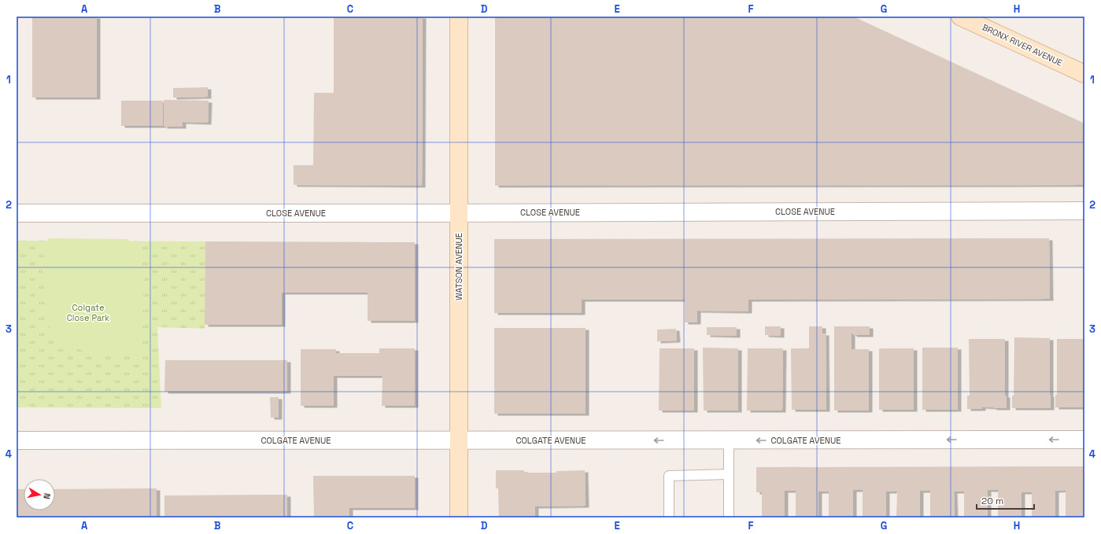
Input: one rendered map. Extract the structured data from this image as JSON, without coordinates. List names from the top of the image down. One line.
{"streets":{"street":["BRONX RIVER AVENUE","CLOSE AVENUE","WATSON AVENUE","COLGATE AVENUE"]},"crossings":[["CLOSE AVENUE","WATSON AVENUE"],["WATSON AVENUE","COLGATE AVENUE"]],"one_way":["COLGATE AVENUE"],"parks":["Colgate Close Park"],"scale_bar":"20 m","north":"right","grid":{"columns":["A","B","C","D","E","F","G","H"],"rows":["1","2","3","4"]}}
